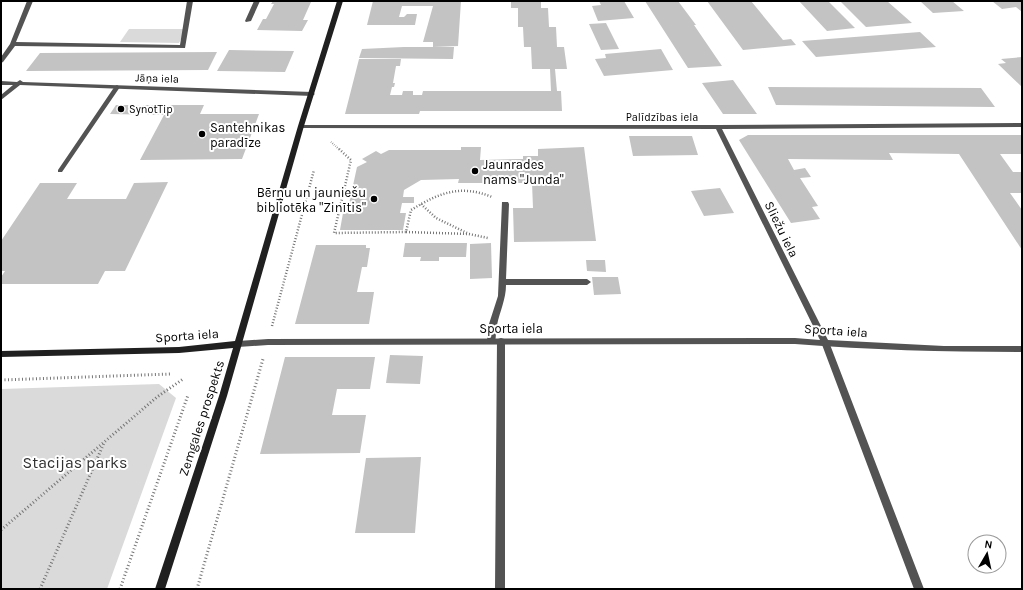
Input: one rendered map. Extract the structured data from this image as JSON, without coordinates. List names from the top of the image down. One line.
{"streets":{"main road":["Sporta iela","Zemgales prospekts"],"street":["Jāņa iela","Palīdzības iela","Sliežu iela"]},"crossings":[["Jāņa iela","Zemgales prospekts"],["Palīdzības iela","Sliežu iela"],["Palīdzības iela","Zemgales prospekts"],["Sliežu iela","Sporta iela"],["Sporta iela","Zemgales prospekts"]],"parks":["Stacijas parks"],"places":["SynotTip","Santehnikas paradīze","Jaunrades nams \"Junda\"","Bērnu un jauniešu bibliotēka \"Zinītis\""],"north":"top"}
